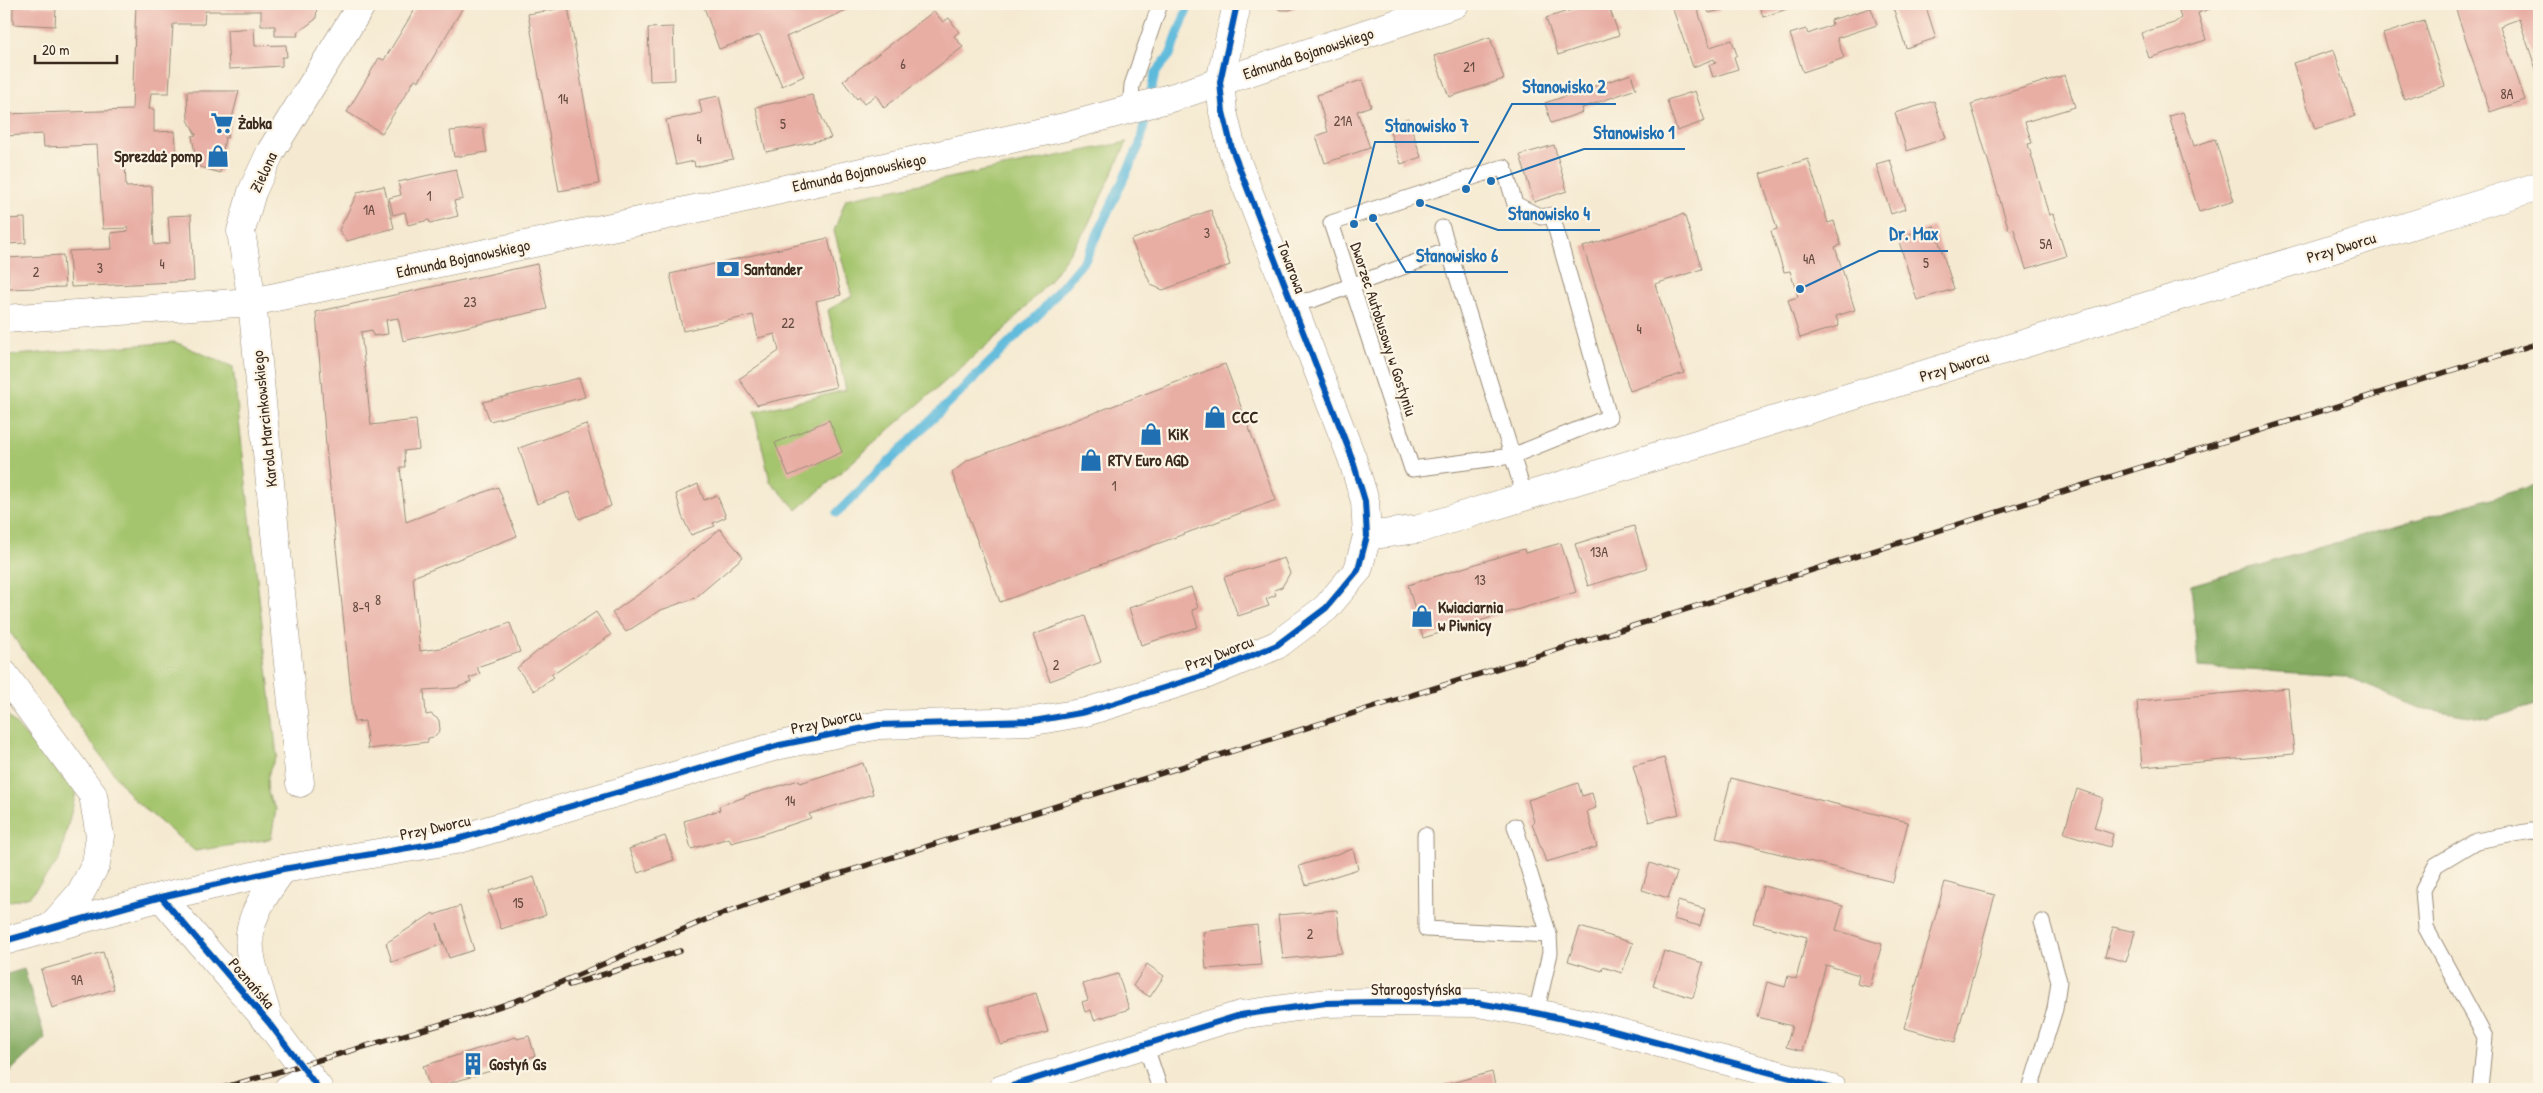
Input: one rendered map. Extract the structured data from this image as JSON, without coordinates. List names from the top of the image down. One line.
{"streets":{"street":["Edmunda Bojanowskiego","Zielona","Przy Dworcu","Towarowa","Karola Marcinkowskiego","Poznańska","Starogostyńska"],"lane":["Dworzec Autobusowy w Gostyniu"]},"crossings":[["Edmunda Bojanowskiego","Zielona"],["Edmunda Bojanowskiego","Towarowa"],["Edmunda Bojanowskiego","Karola Marcinkowskiego"],["Zielona","Karola Marcinkowskiego"],["Przy Dworcu","Towarowa"],["Przy Dworcu","Poznańska"]],"places":{"supermarket":["Żabka"],"shop":["Sprezdaż pomp","CCC","KiK","RTV Euro AGD","Kwiaciarnia w Piwnicy"],"other":["Stanowisko 1","Stanowisko 2","Stanowisko 4","Stanowisko 6","Stanowisko 7","Dr. Max"],"bank":["Santander"],"building":["Gostyń Gs"]},"house_numbers":["6","21","8A","14","21A","5","4","1","1A","3","5A","4A","5","4","3","2","23","22","4","1","13A","13","8","8-9","2","14","15","2","9A"],"scale_bar":"20 m"}
